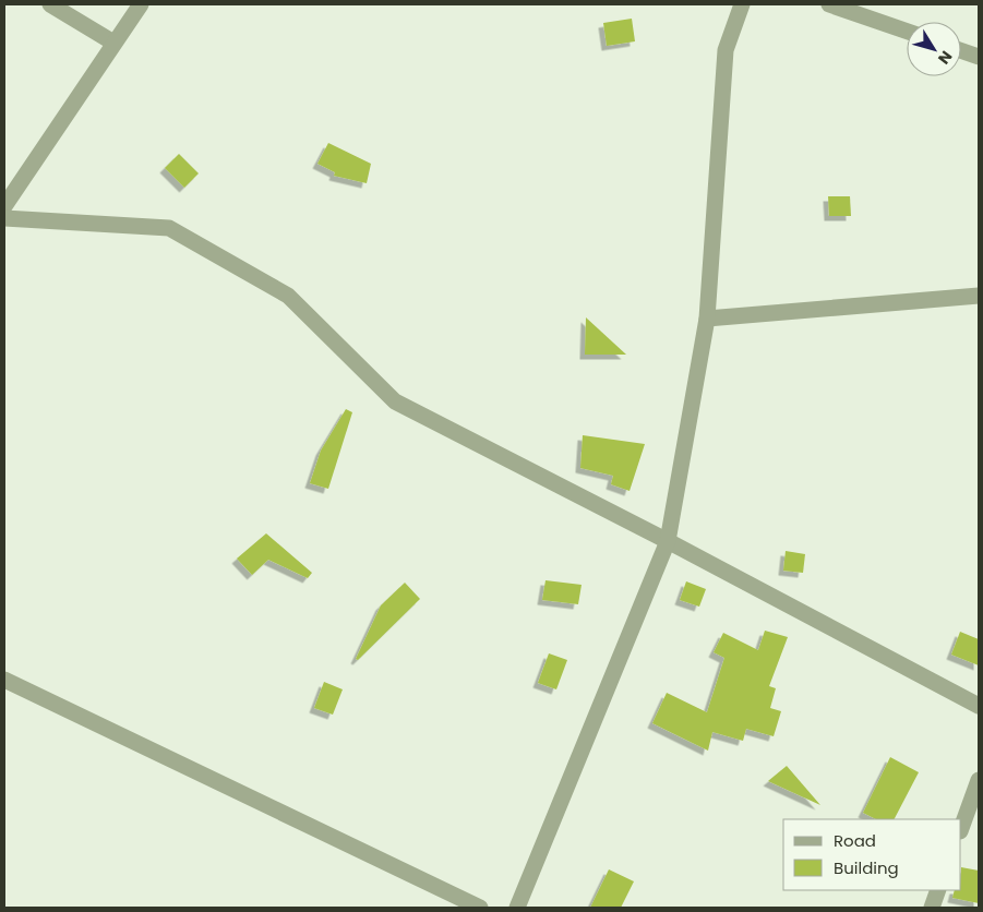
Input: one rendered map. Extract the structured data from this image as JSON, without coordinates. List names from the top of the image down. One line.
{"legend":["Road","Building"],"north":"bottom right"}
